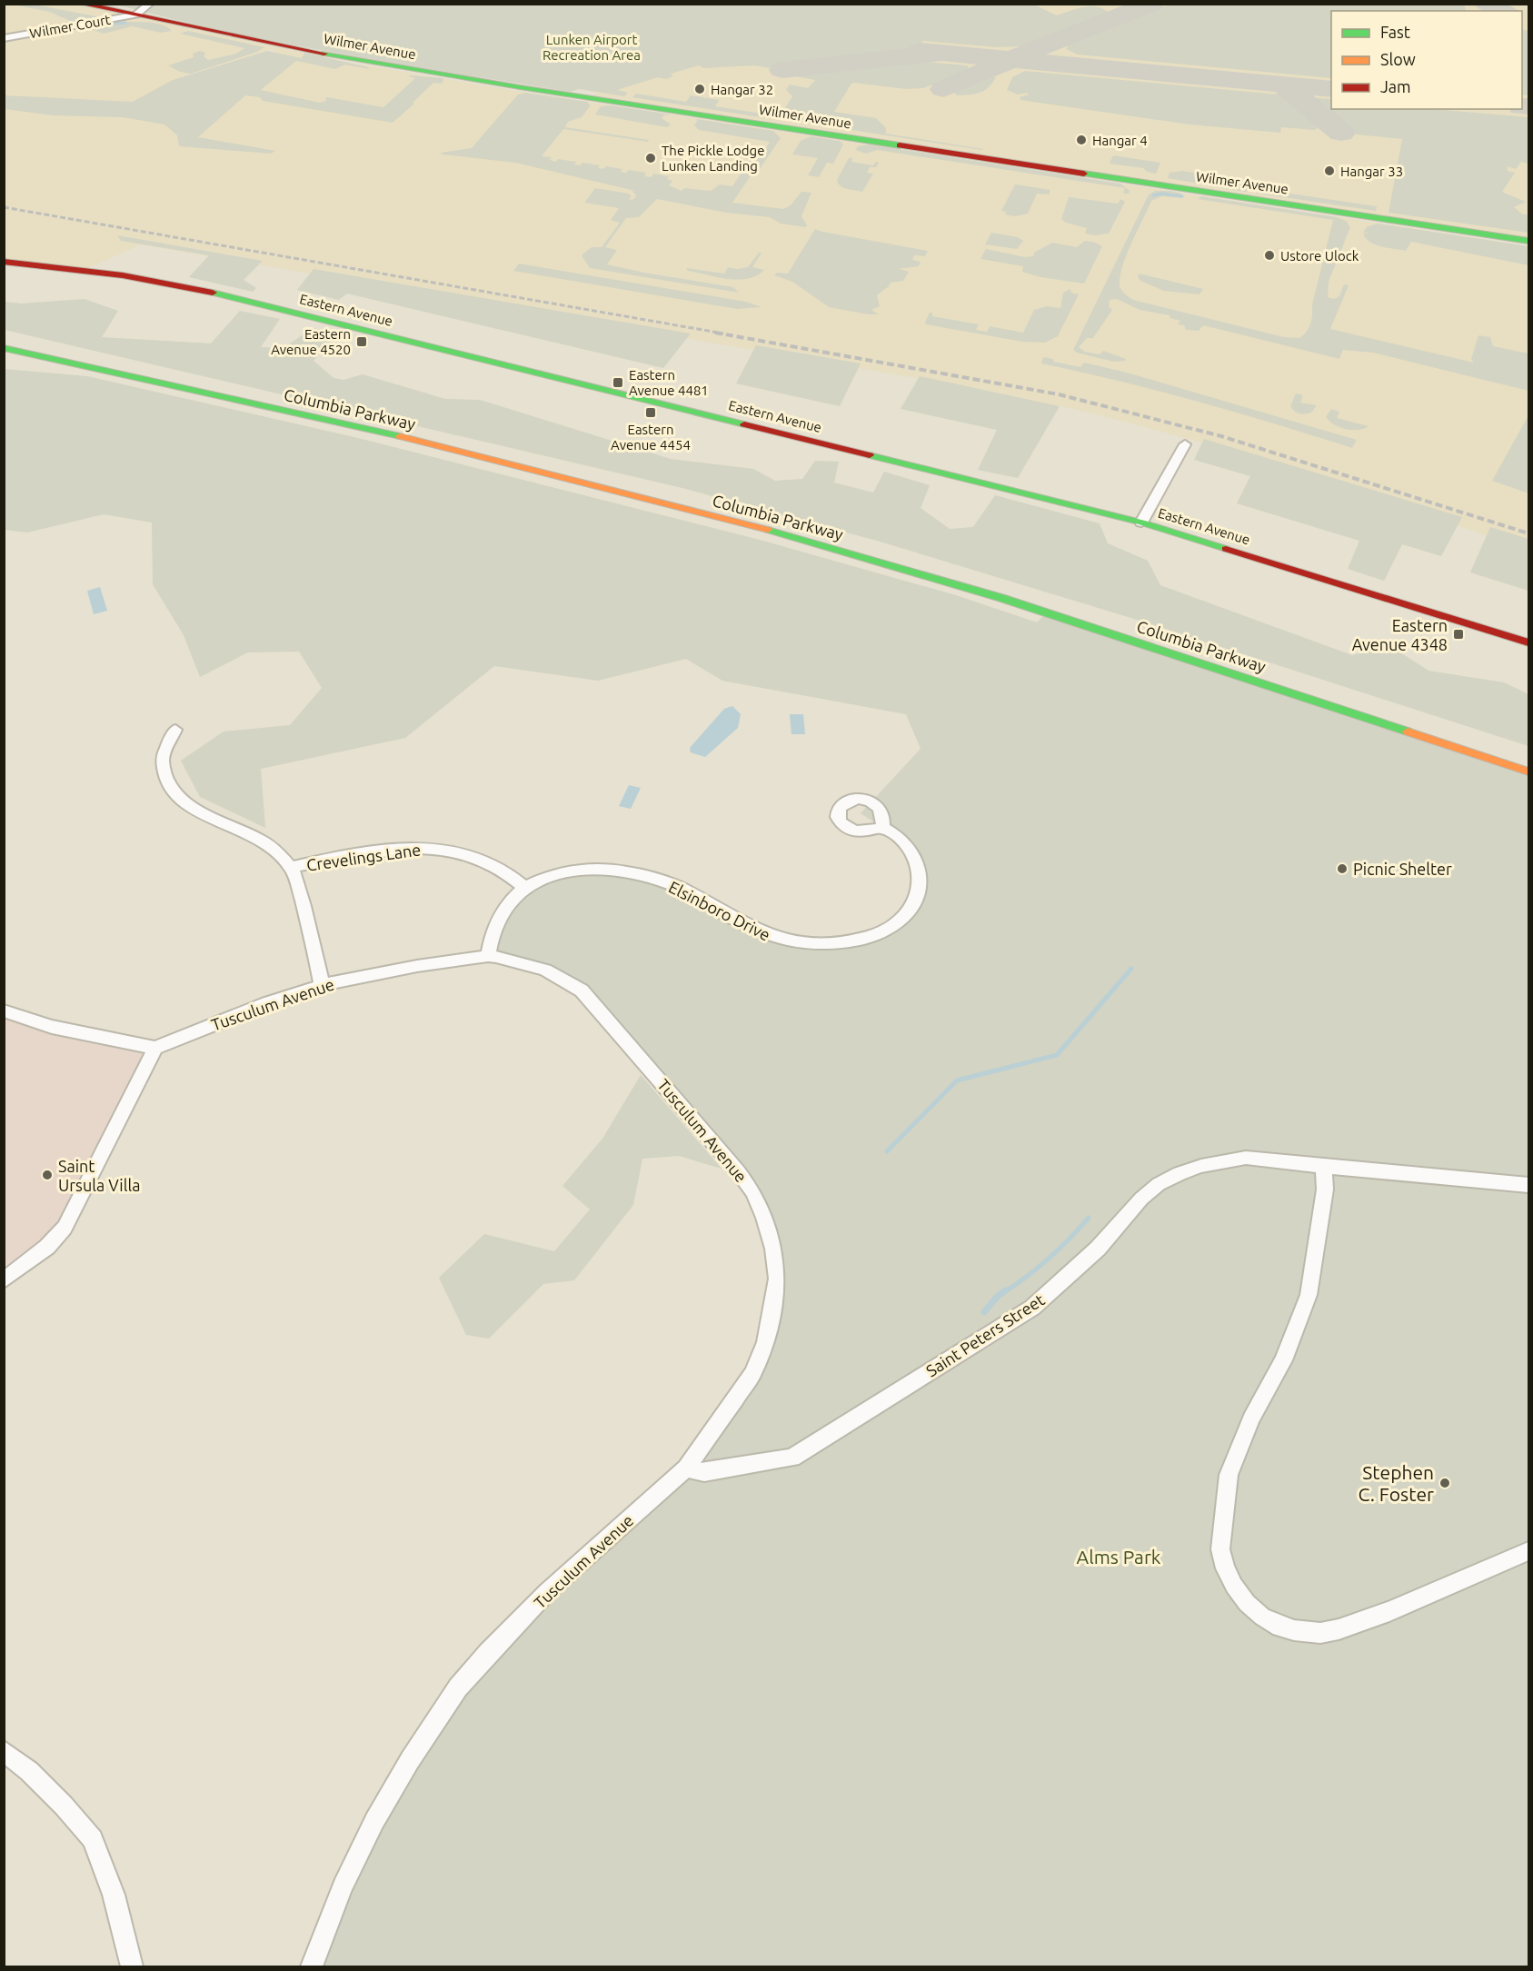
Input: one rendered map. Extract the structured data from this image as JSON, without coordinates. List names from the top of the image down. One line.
{"streets":{"main road":["Wilmer Avenue","Eastern Avenue","Columbia Parkway"],"street":["Wilmer Court","Crevelings Lane","Elsinboro Drive","Tusculum Avenue","Saint Peters Street"]},"crossings":[["Wilmer Court","Wilmer Avenue"],["Crevelings Lane","Elsinboro Drive"],["Tusculum Avenue","Saint Peters Street"]],"parks":["Lunken Airport Recreation Area","Alms Park"],"places":{"other":["Hangar 32","Hangar 4","The Pickle Lodge Lunken Landing","Hangar 33","Ustore Ulock","Picnic Shelter","Saint Ursula Villa","Stephen C. Foster"],"transit":["Eastern Avenue 4520","Eastern Avenue 4481","Eastern Avenue 4454","Eastern Avenue 4348"]},"legend":["Fast","Slow","Jam"]}
